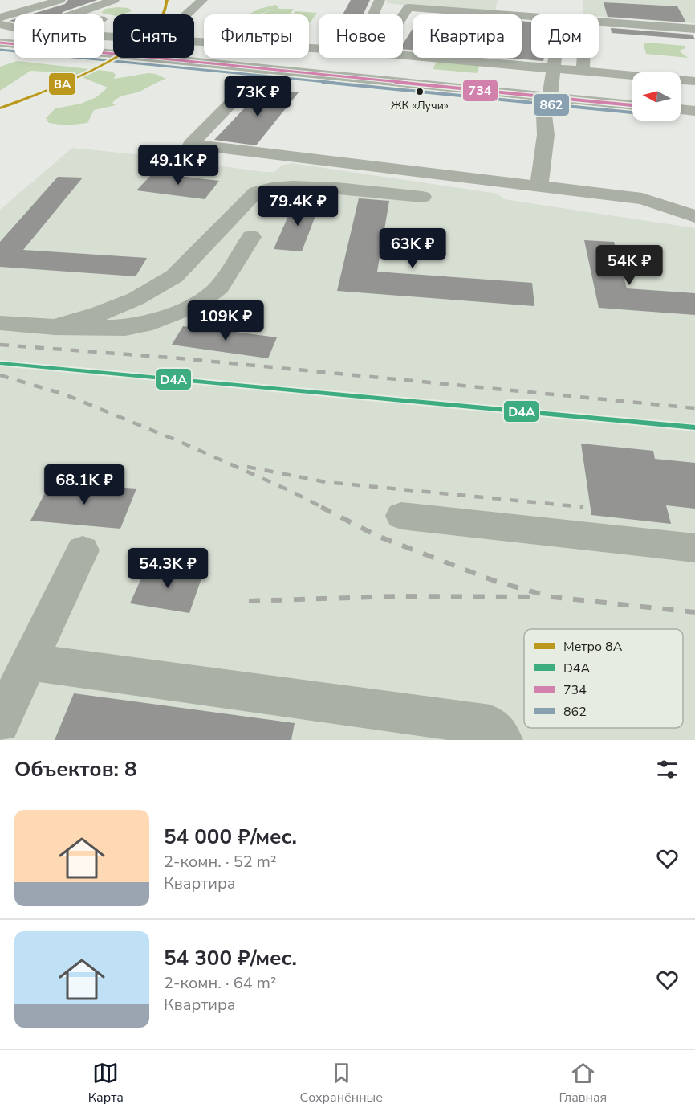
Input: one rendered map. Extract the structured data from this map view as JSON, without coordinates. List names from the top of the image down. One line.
{"places":["ЖК «Лучи»"],"lines":["metro line 8А","transit line 734","transit line 862","transit line D4А"],"legend":["Метро 8А","D4А","734","862"],"north":"left","page":{"chip":["Купить","Снять","Фильтры","Новое","Квартира","Дом"],"price":["73K ₽","49.1K ₽","79.4K ₽","63K ₽","54K ₽","109K ₽","68.1K ₽","54.3K ₽"],"heading":"Объектов: 8","list":[{"name":"54 000 ₽/мес.","note":"2-комн. · 52 m² · Квартира"},{"name":"54 300 ₽/мес.","note":"2-комн. · 64 m² · Квартира"}],"tabs":["Карта","Сохранённые","Главная"]}}
